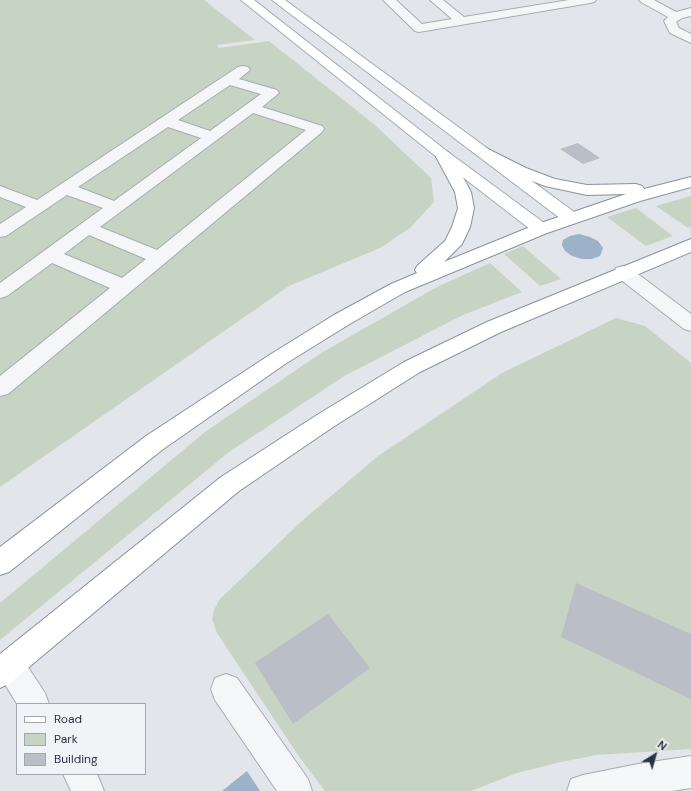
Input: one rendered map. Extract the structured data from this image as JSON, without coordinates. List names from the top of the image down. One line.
{"legend":["Road","Park","Building"],"north":"top right"}
